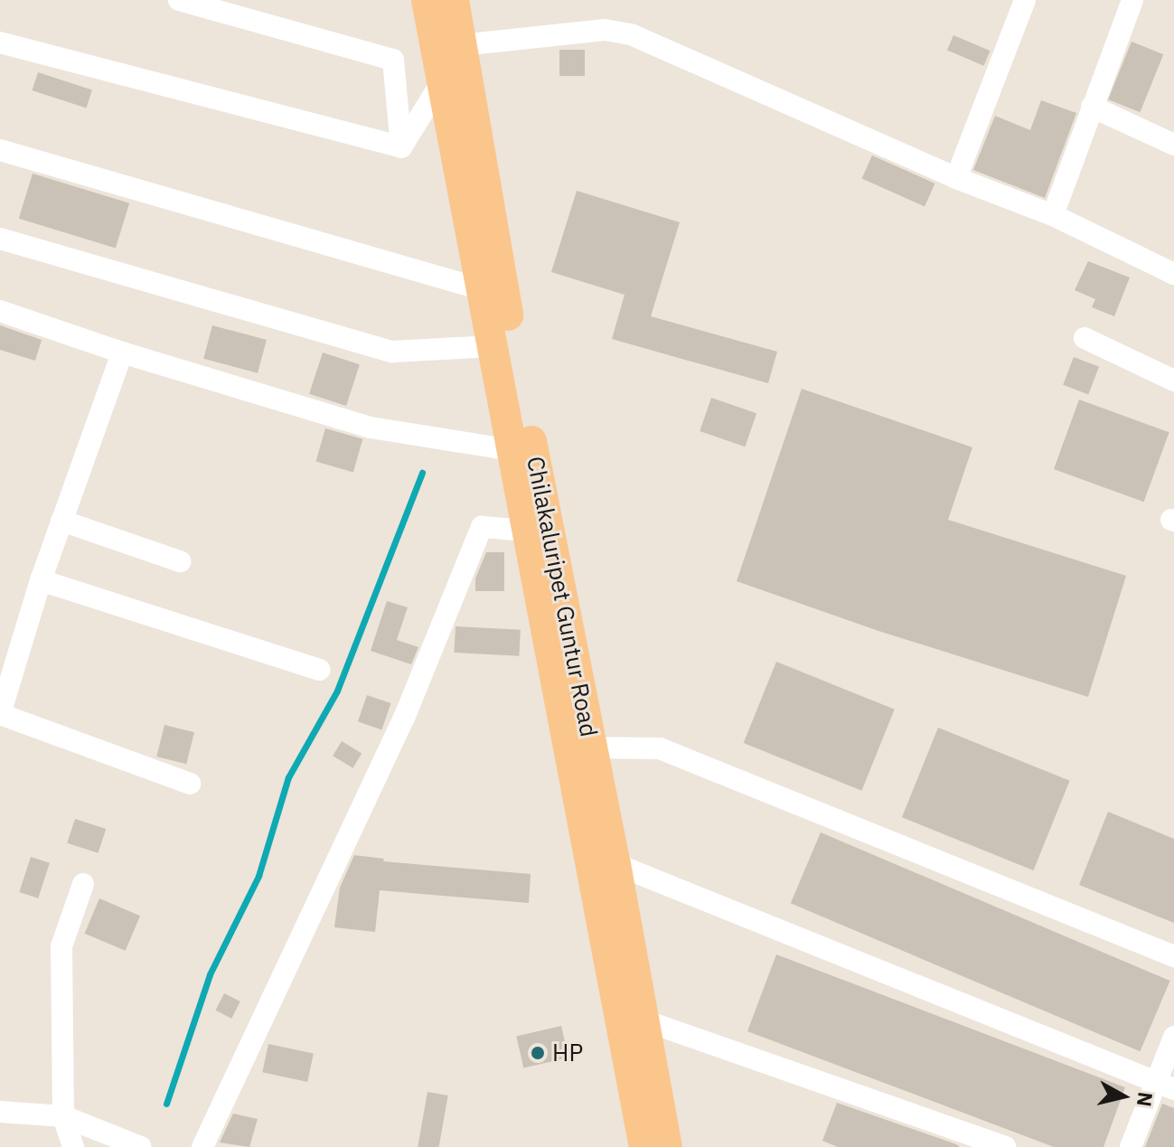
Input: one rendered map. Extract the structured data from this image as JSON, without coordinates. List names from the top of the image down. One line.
{"streets":{"highway":["Chilakaluripet Guntur Road"]},"places":["HP"],"north":"right"}
